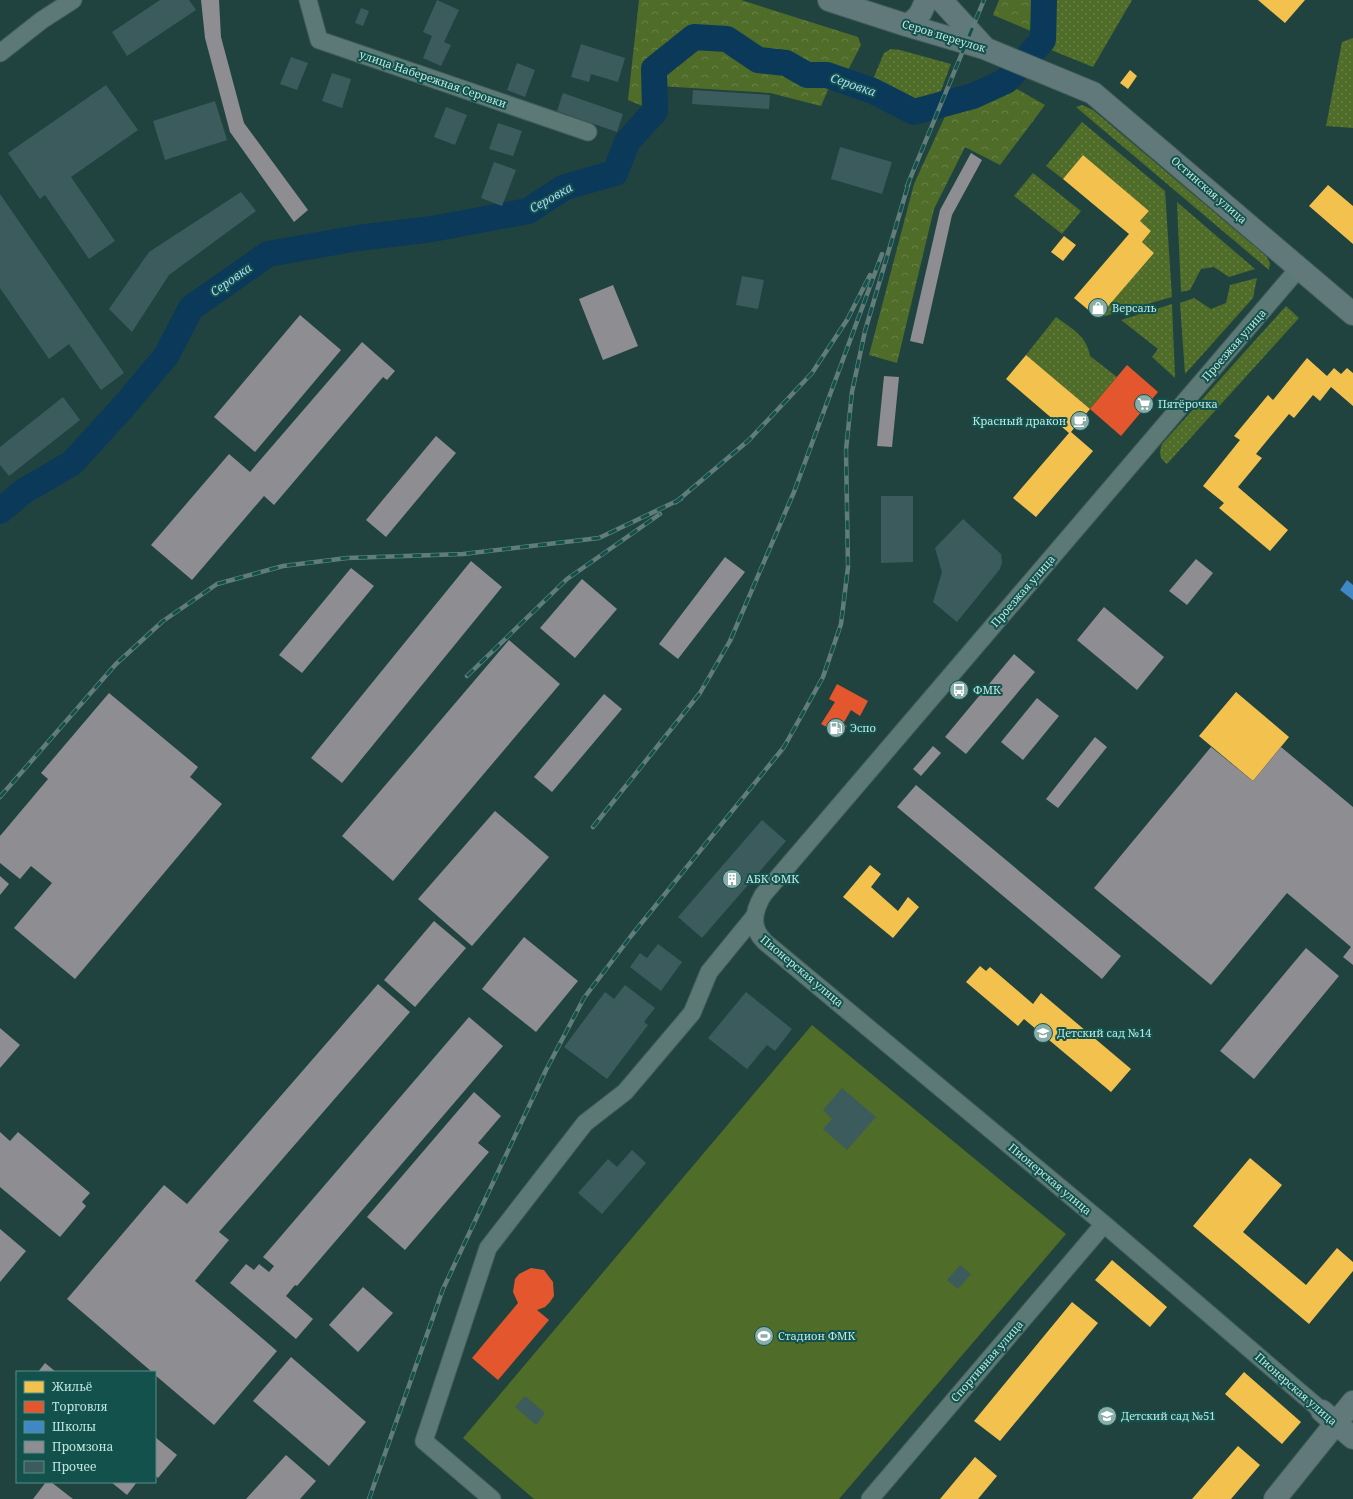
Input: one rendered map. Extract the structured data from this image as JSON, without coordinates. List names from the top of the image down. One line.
{"streets":{"street":["Серов переулок","улица Набережная Серовки","Остинская улица","Проезжая улица","Пионерская улица","Спортивная улица"]},"crossings":[["Серов переулок","Остинская улица"],["Остинская улица","Проезжая улица"],["Проезжая улица","Пионерская улица"],["Пионерская улица","Спортивная улица"]],"water":["Серовка"],"places":{"shop":["Версаль"],"supermarket":["Пятёрочка"],"cafe":["Красный дракон"],"bus stop":["ФМК"],"fuel station":["Эспо"],"building":["АБК ФМК"],"school or university":["Детский сад №14","Детский сад №51"],"sports":["Стадион ФМК"]},"legend":["Жильё","Торговля","Школы","Промзона","Прочее"]}
